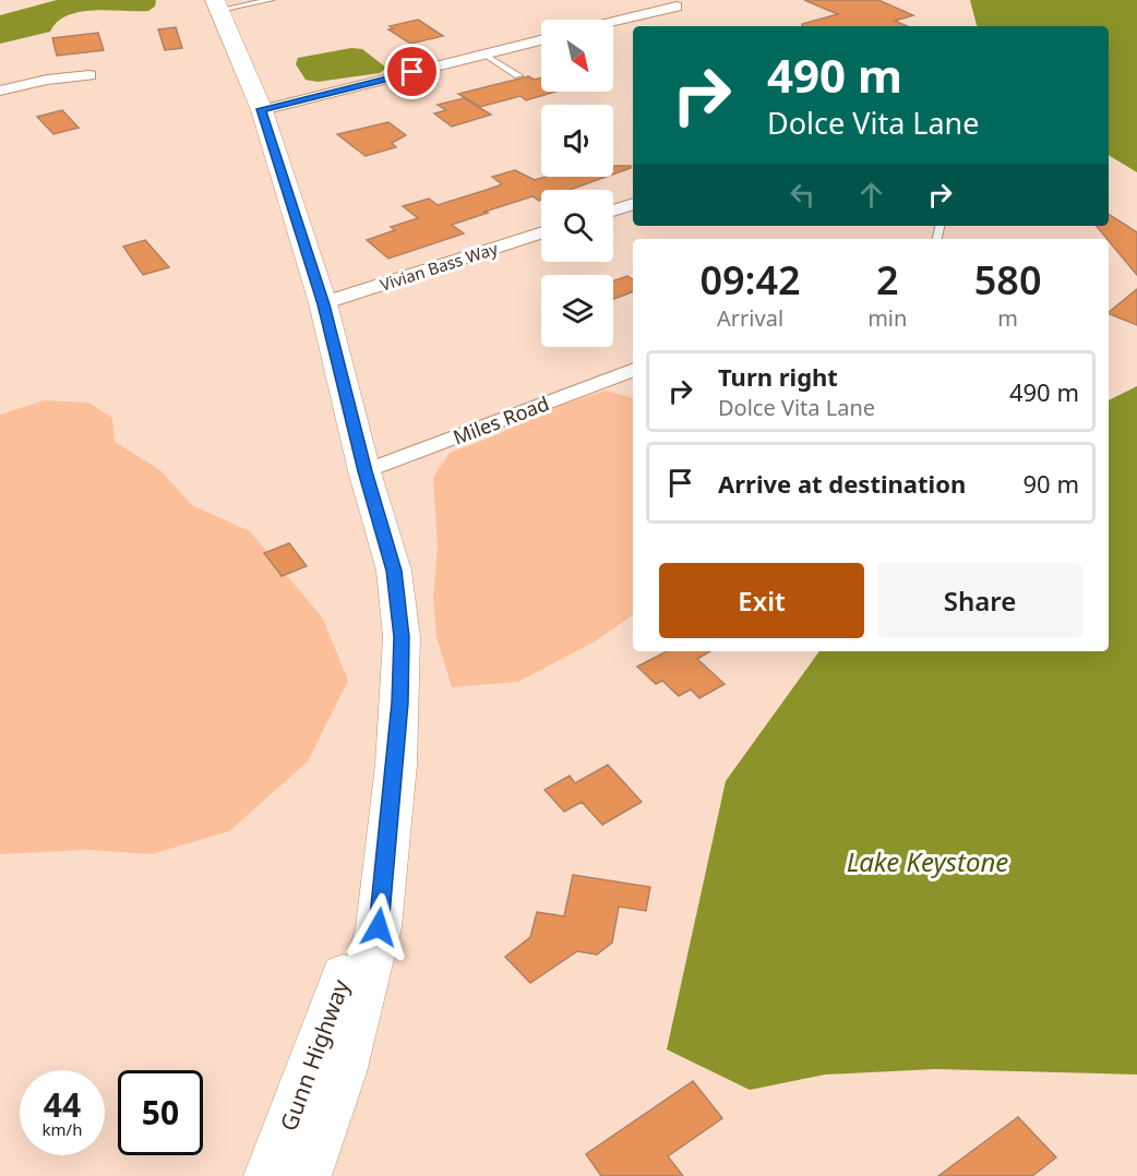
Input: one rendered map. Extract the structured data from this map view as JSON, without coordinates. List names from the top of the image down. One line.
{"streets":{"main road":["Gunn Highway"],"street":["Vivian Bass Way","Miles Road"]},"crossings":[["Vivian Bass Way","Gunn Highway"],["Miles Road","Gunn Highway"]],"water":["Lake Keystone"],"north":"bottom right","page":{"turn":["490 m","Dolce Vita Lane"],"eta":["09:42","Arrival","2","min","580","m"],"list":[{"name":"Turn right","note":"Dolce Vita Lane","value":"490 m"},{"name":"Arrive at destination","value":"90 m"}],"buttons":["Exit","Share"],"speed":"44 km/h","limit":"50"}}
